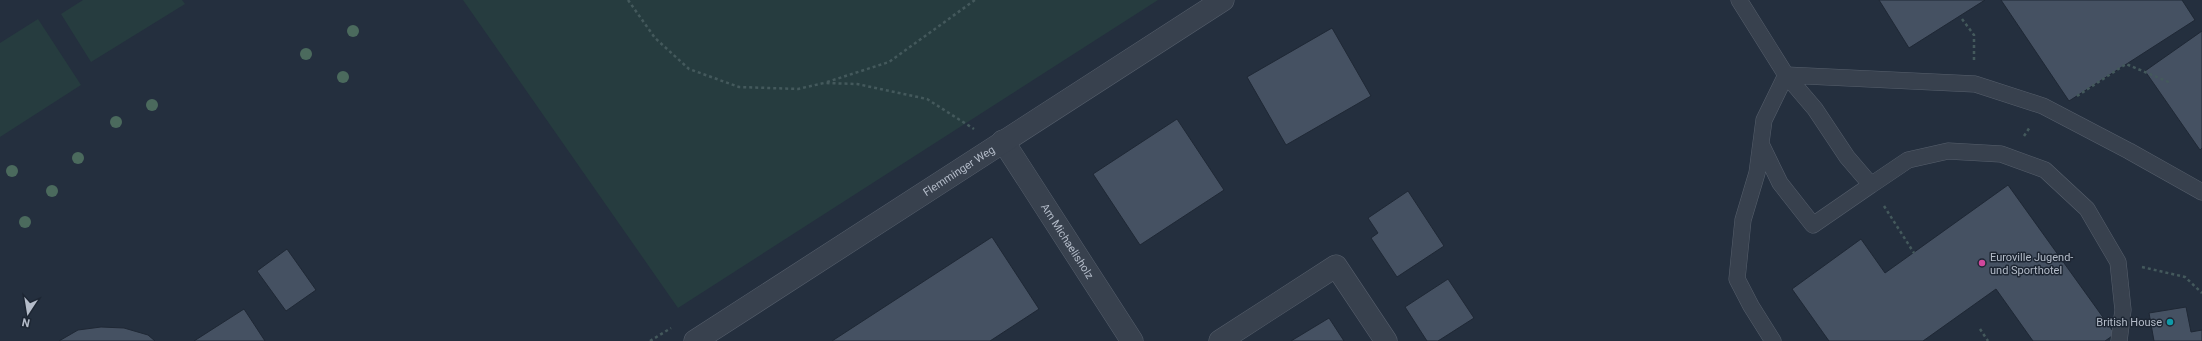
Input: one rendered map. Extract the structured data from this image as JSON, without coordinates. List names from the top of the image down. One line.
{"streets":{"street":["Flemminger Weg","Am Michaelisholz"]},"crossings":[["Flemminger Weg","Am Michaelisholz"]],"places":["Euroville Jugend- und Sporthotel","British House"],"north":"bottom"}
